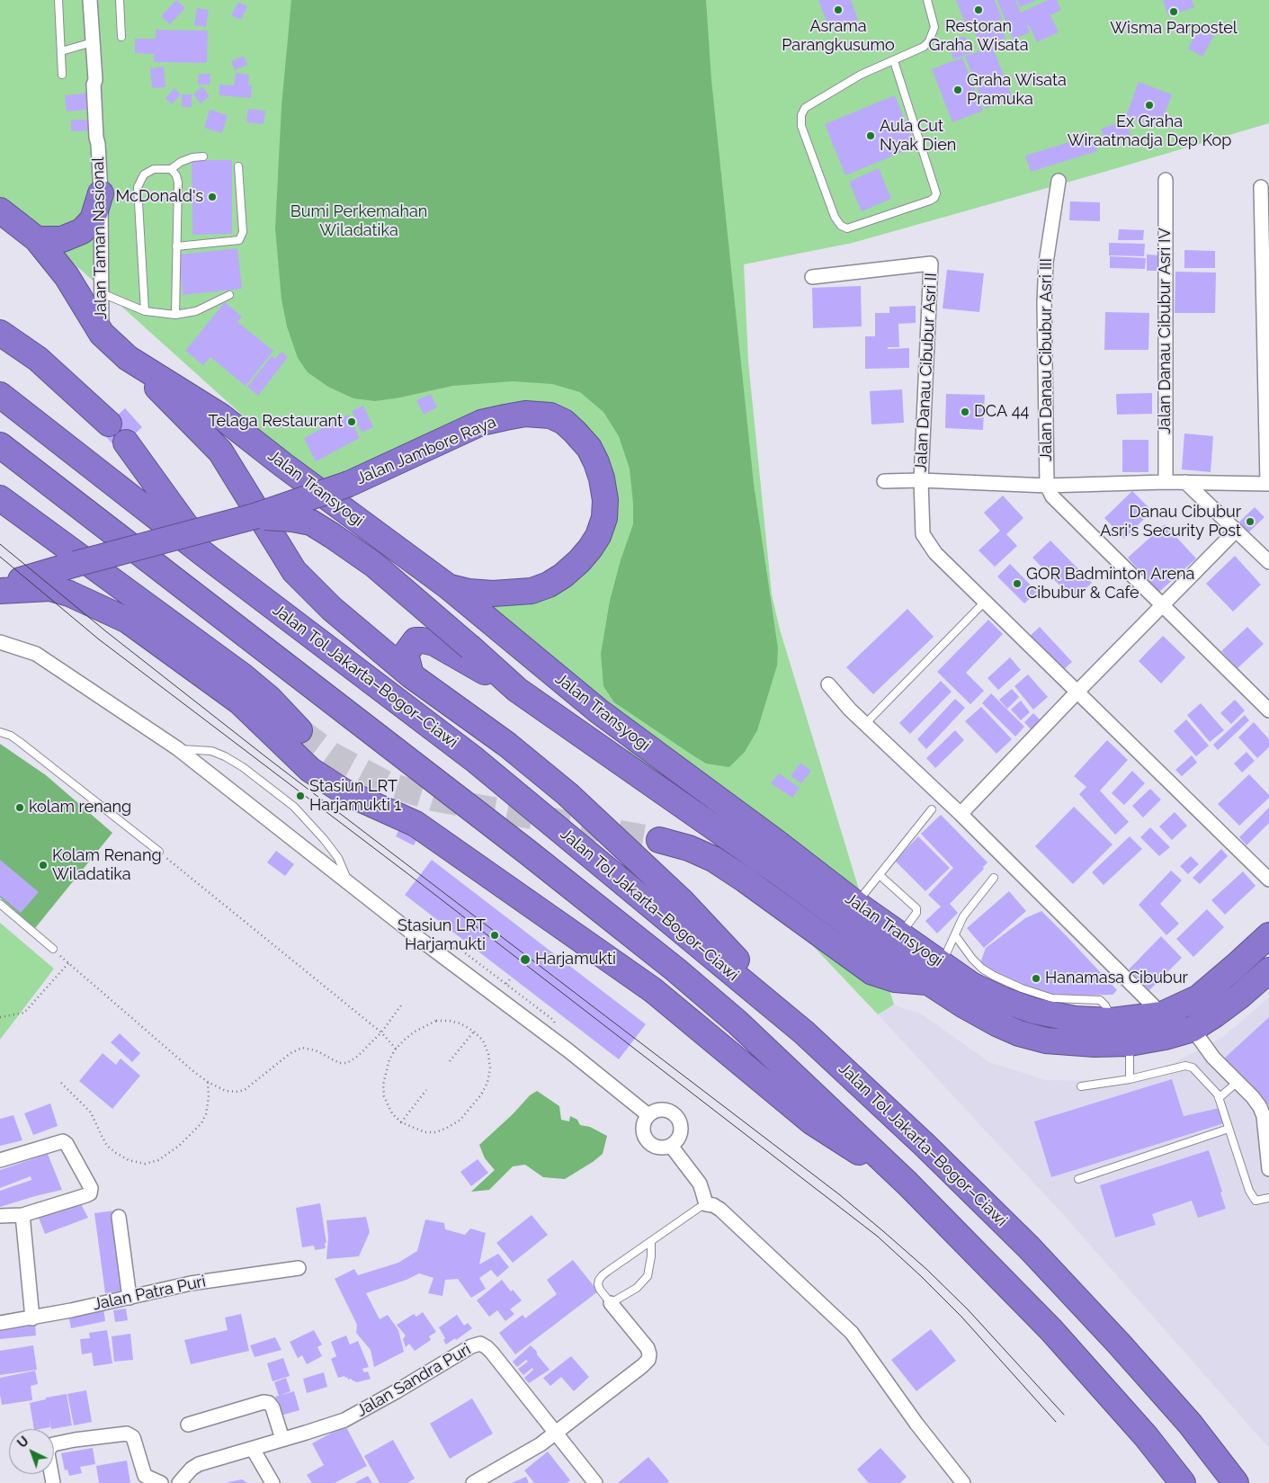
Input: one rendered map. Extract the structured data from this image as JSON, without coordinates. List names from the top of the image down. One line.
{"streets":{"highway":["Jalan Jambore Raya","Jalan Transyogi","Jalan Tol Jakarta–Bogor–Ciawi"],"street":["Jalan Taman Nasional","Jalan Danau Cibubur Asri IV","Jalan Danau Cibubur Asri III","Jalan Danau Cibubur Asri II","Jalan Patra Puri","Jalan Sandra Puri"]},"crossings":[["Jalan Taman Nasional","Jalan Transyogi"],["Jalan Jambore Raya","Jalan Transyogi"]],"parks":["Bumi Perkemahan Wiladatika"],"places":["Asrama Parangkusumo","Restoran Graha Wisata","Wisma Parpostel","Graha Wisata Pramuka","Ex Graha Wiraatmadja Dep Kop","Aula Cut Nyak Dien","McDonald's","DCA 44","Telaga Restaurant","Danau Cibubur Asri's Security Post","GOR Badminton Arena Cibubur & Cafe","Stasiun LRT Harjamukti 1","kolam renang","Kolam Renang Wiladatika","Stasiun LRT Harjamukti","Harjamukti","Hanamasa Cibubur"],"north":"top left"}
